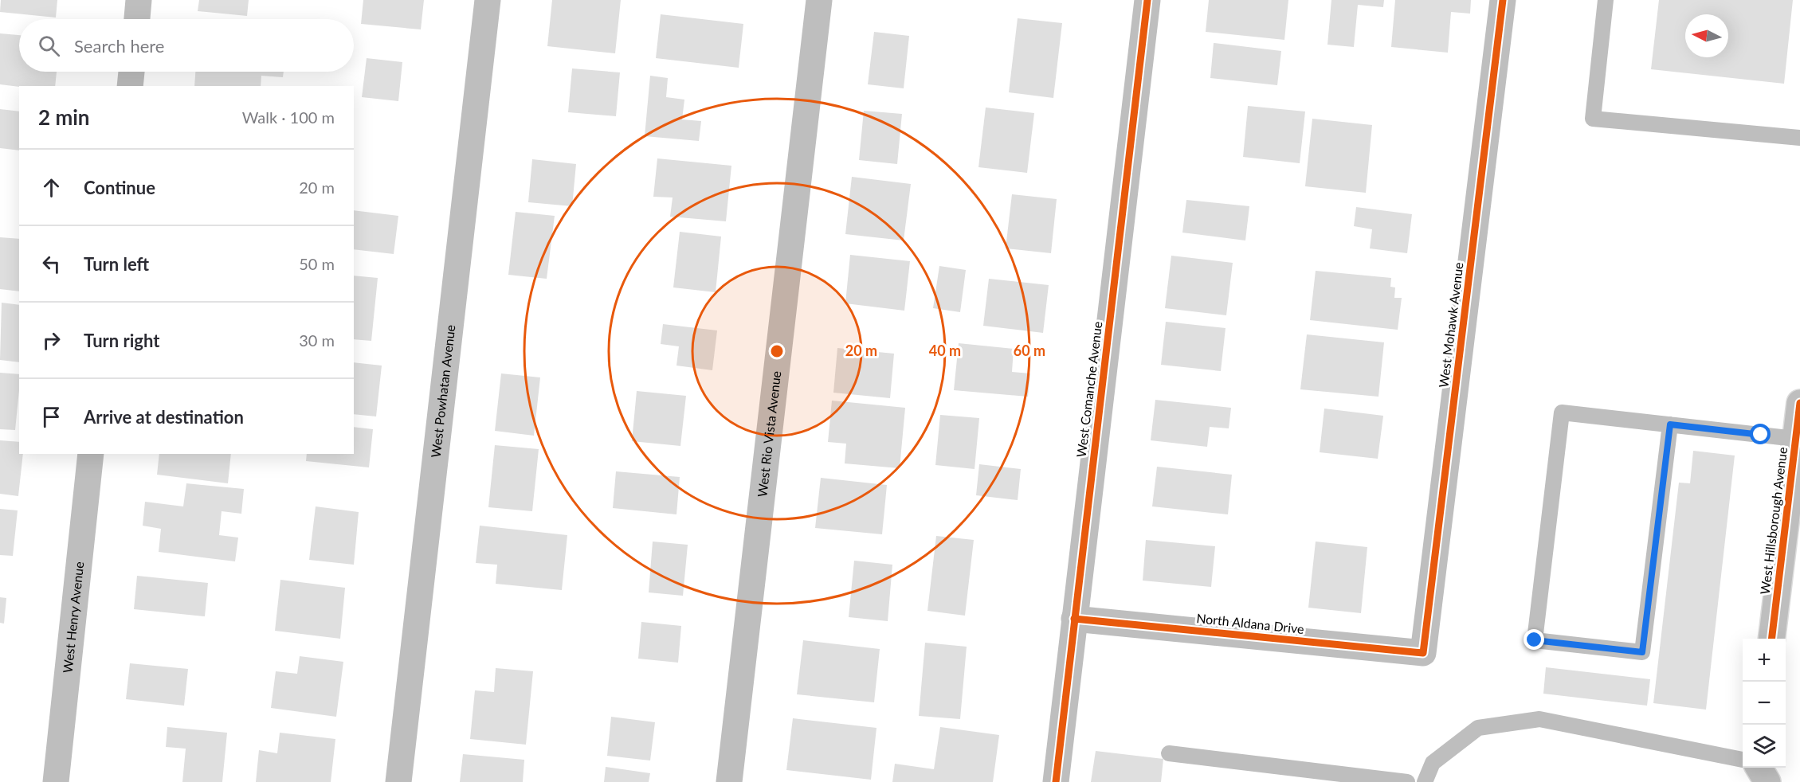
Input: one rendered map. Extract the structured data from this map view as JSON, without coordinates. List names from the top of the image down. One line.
{"streets":{"street":["West Mohawk Avenue","West Comanche Avenue","West Powhatan Avenue","West Rio Vista Avenue","West Hillsborough Avenue","West Henry Avenue","North Aldana Drive"]},"crossings":[["West Mohawk Avenue","North Aldana Drive"],["West Comanche Avenue","North Aldana Drive"]],"north":"left","page":{"search":"Search here","heading":["2 min","Walk · 100 m"],"list":[["Continue","20 m"],["Turn left","50 m"],["Turn right","30 m"],"Arrive at destination"],"map_buttons":["+","−"]},"rings":["20 m","40 m","60 m"]}
